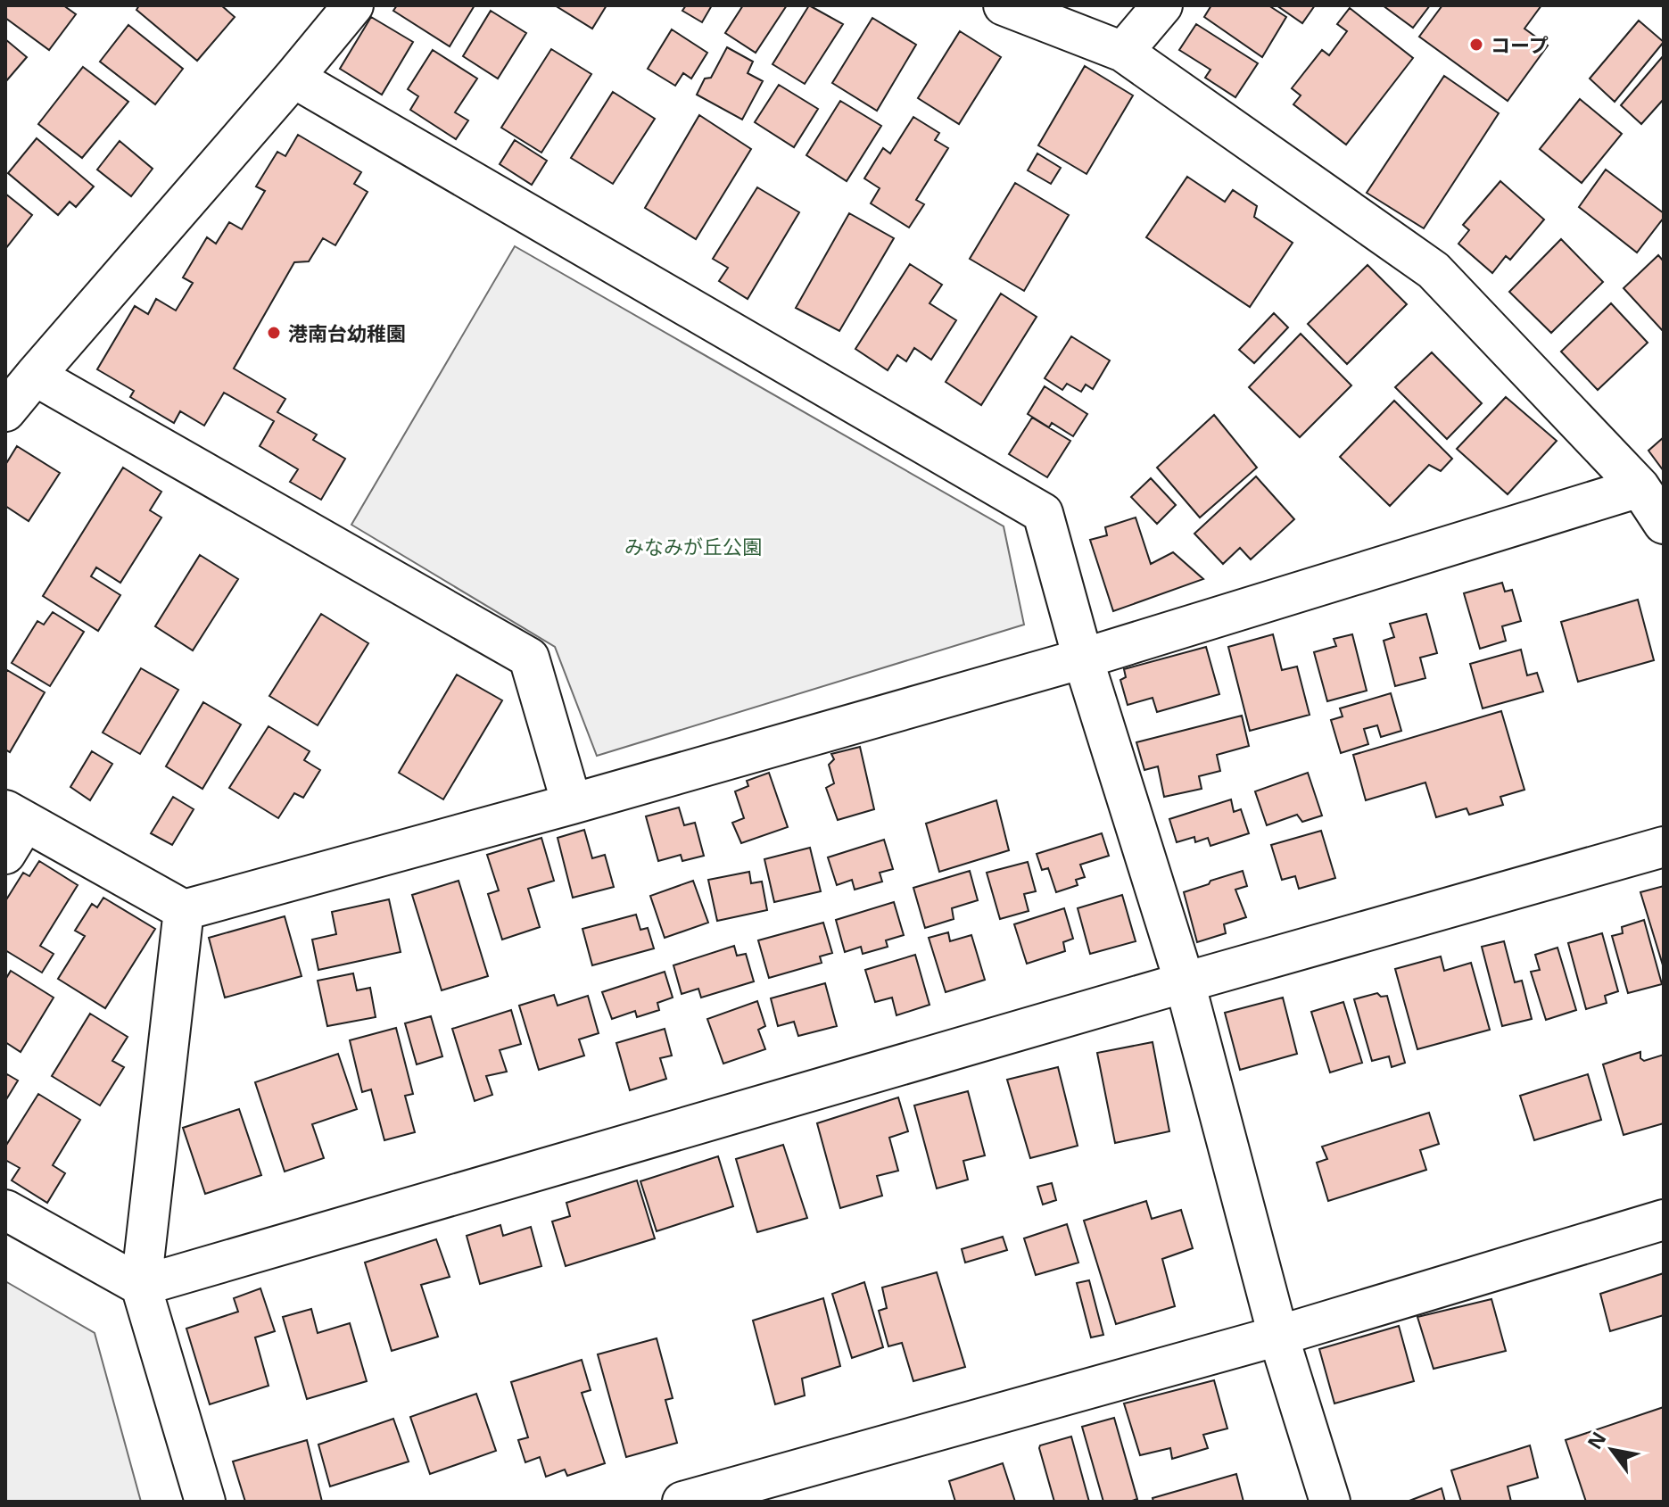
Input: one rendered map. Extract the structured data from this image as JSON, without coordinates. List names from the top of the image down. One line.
{"parks":["みなみが丘公園"],"places":["コープ","港南台幼稚園"],"north":"top left"}
